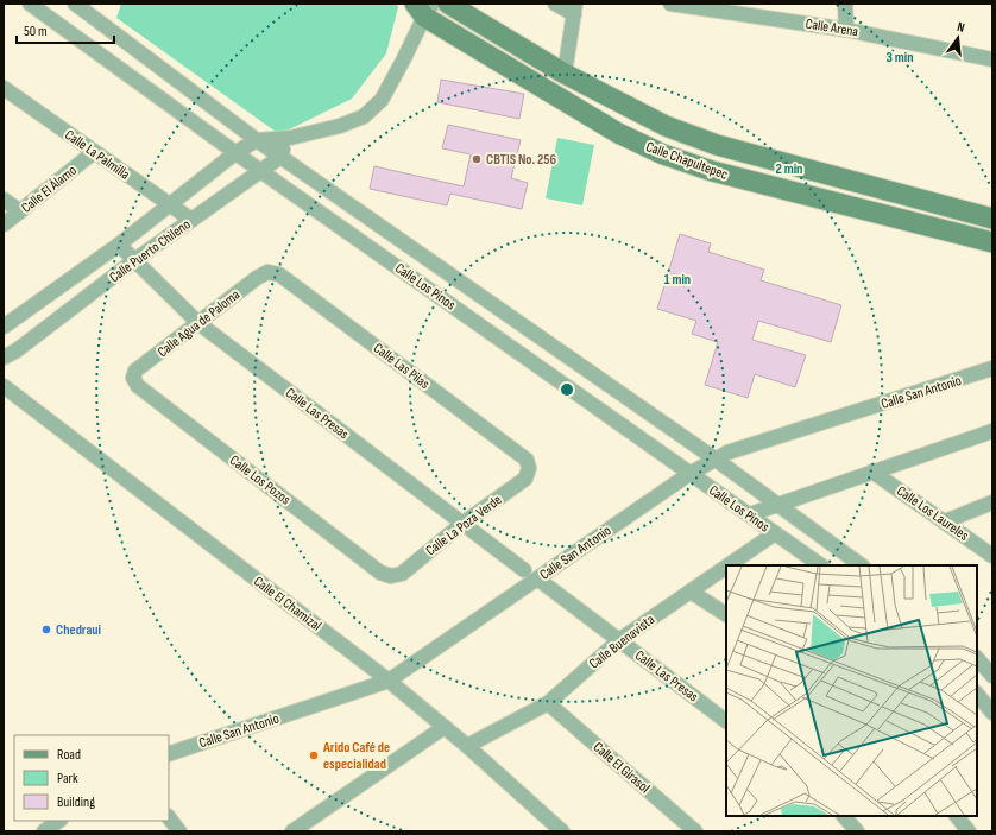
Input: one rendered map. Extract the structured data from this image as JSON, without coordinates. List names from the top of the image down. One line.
{"streets":{"street":["Calle Arena","Calle La Palmilla","Calle Chapultepec","Calle El Álamo","Calle Puerto Chileno","Calle Los Pinos","Calle Agua de Paloma","Calle Las Pilas","Calle San Antonio","Calle Las Presas","Calle Los Pozos","Calle Los Laureles","Calle La Poza Verde","Calle El Chamizal","Calle Buenavista","Calle El Girasol"]},"crossings":[["Calle La Palmilla","Calle El Álamo"],["Calle La Palmilla","Calle Puerto Chileno"],["Calle Chapultepec","Calle Puerto Chileno"],["Calle Puerto Chileno","Calle Los Pinos"],["Calle Puerto Chileno","Calle Las Presas"],["Calle Los Pinos","Calle San Antonio"],["Calle Los Pinos","Calle Buenavista"],["Calle Agua de Paloma","Calle Las Pilas"],["Calle Agua de Paloma","Calle Las Presas"],["Calle Agua de Paloma","Calle Los Pozos"],["Calle Las Pilas","Calle La Poza Verde"],["Calle San Antonio","Calle Las Presas"],["Calle San Antonio","Calle El Chamizal"],["Calle Las Presas","Calle La Poza Verde"],["Calle Las Presas","Calle Buenavista"],["Calle Los Pozos","Calle La Poza Verde"],["Calle El Chamizal","Calle Buenavista"],["Calle Buenavista","Calle El Girasol"]],"places":["CBTIS No. 256","Chedraui","Arido Café de especialidad"],"legend":["Road","Park","Building"],"scale_bar":"50 m","north":"top","rings":["3 min","2 min","1 min"]}
